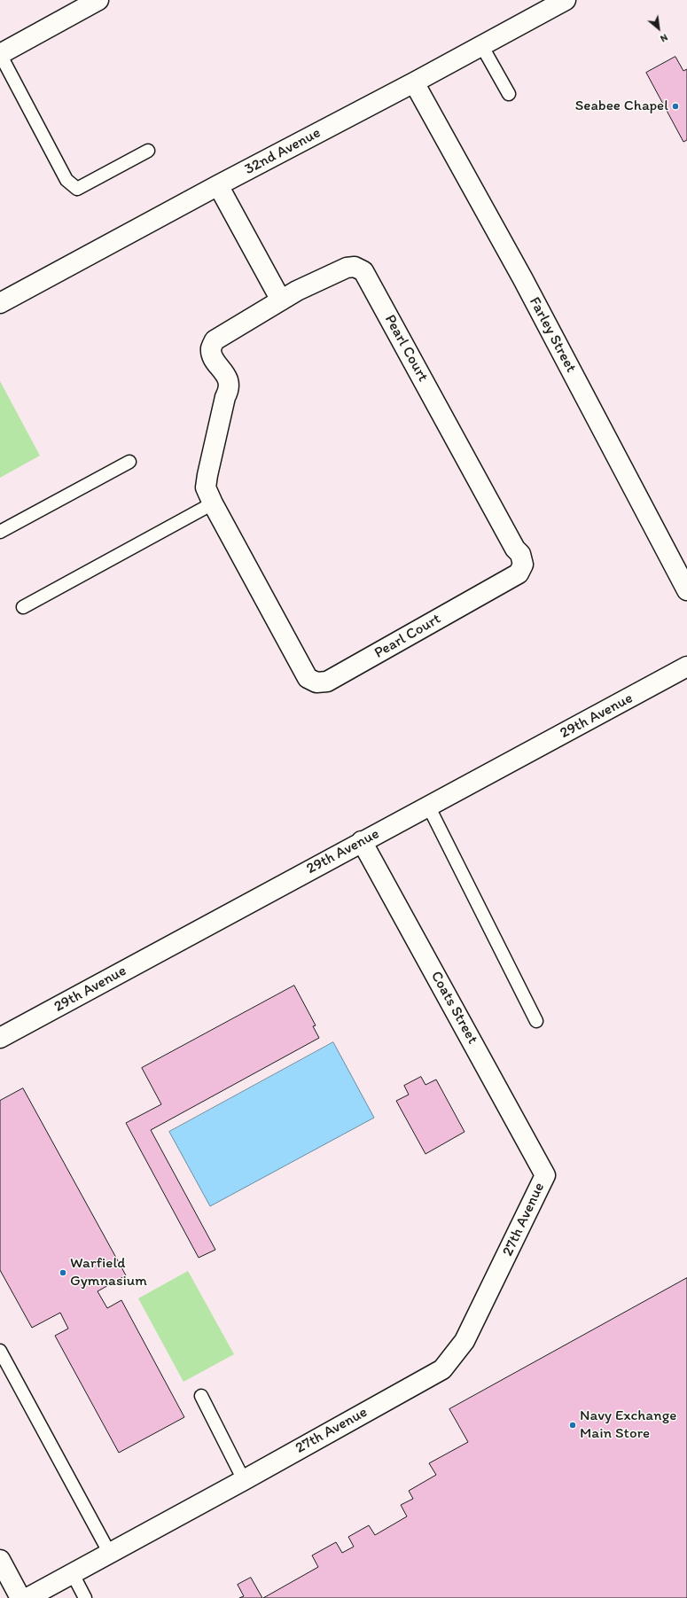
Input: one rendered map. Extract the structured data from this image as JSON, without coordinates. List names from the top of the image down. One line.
{"streets":{"street":["32nd Avenue","Farley Street","Pearl Court","29th Avenue","Coats Street","27th Avenue"]},"crossings":[["32nd Avenue","Farley Street"],["29th Avenue","Coats Street"],["Coats Street","27th Avenue"]],"places":["Seabee Chapel","Warfield Gymnasium","Navy Exchange Main Store"],"north":"bottom right"}
